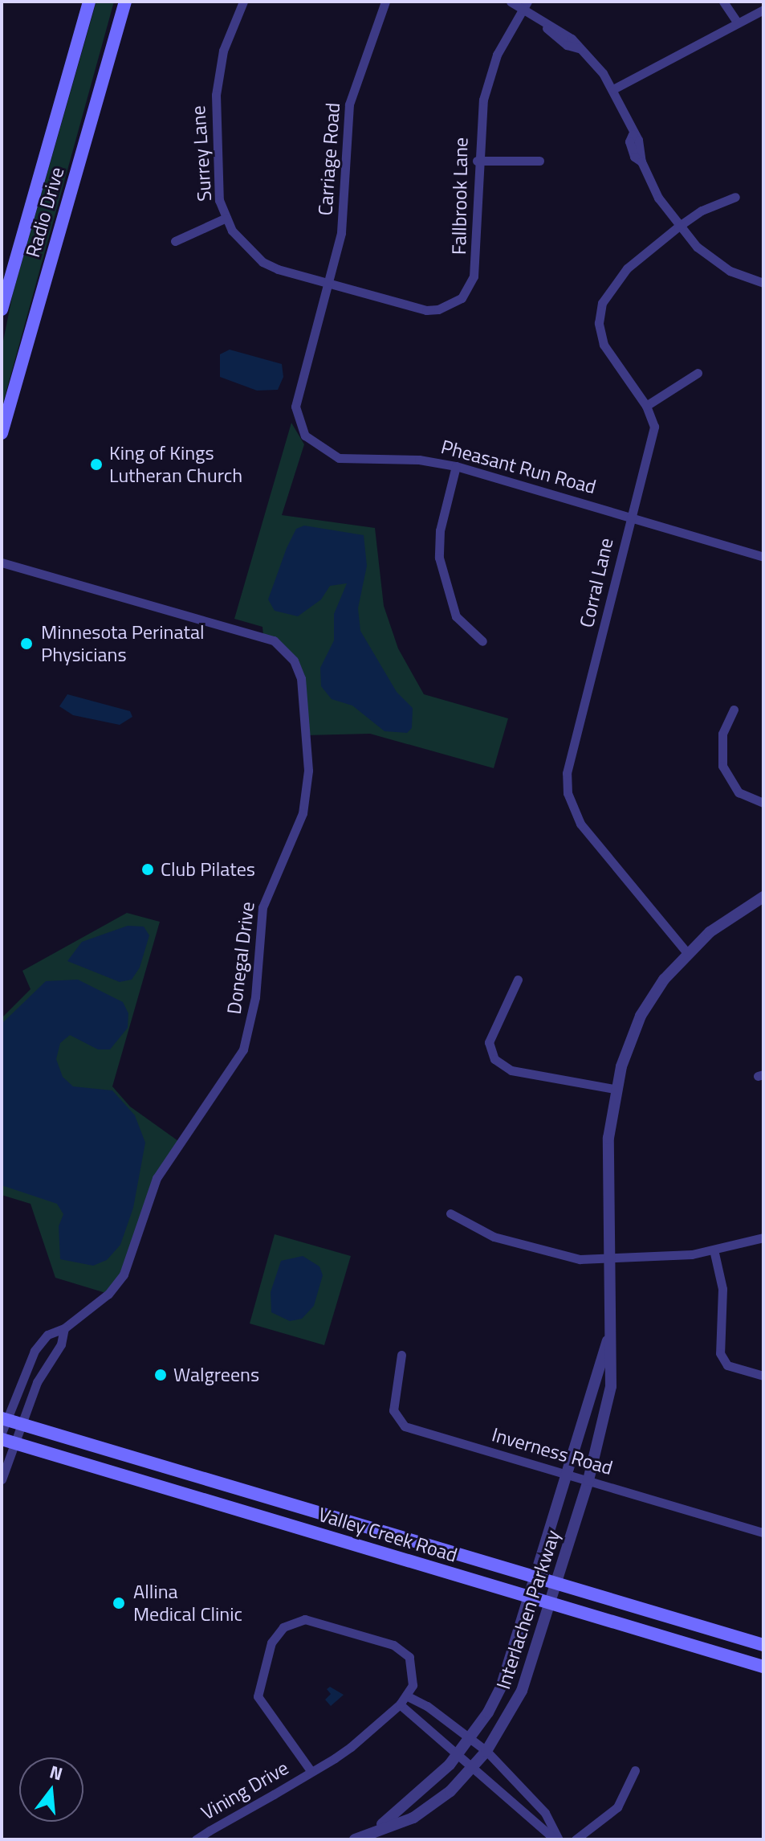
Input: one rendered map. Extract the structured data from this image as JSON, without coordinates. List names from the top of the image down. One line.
{"streets":{"main road":["Radio Drive","Valley Creek Road"],"street":["Surrey Lane","Carriage Road","Fallbrook Lane","Pheasant Run Road","Corral Lane","Donegal Drive","Inverness Road","Interlachen Parkway","Vining Drive"]},"crossings":[["Surrey Lane","Carriage Road"],["Surrey Lane","Fallbrook Lane"],["Surrey Lane","Pheasant Run Road"],["Carriage Road","Fallbrook Lane"],["Carriage Road","Pheasant Run Road"],["Fallbrook Lane","Pheasant Run Road"],["Pheasant Run Road","Corral Lane"],["Corral Lane","Interlachen Parkway"],["Donegal Drive","Valley Creek Road"],["Inverness Road","Interlachen Parkway"],["Valley Creek Road","Interlachen Parkway"]],"places":["King of Kings Lutheran Church","Minnesota Perinatal Physicians","Club Pilates","Walgreens","Allina Medical Clinic"],"north":"top"}
